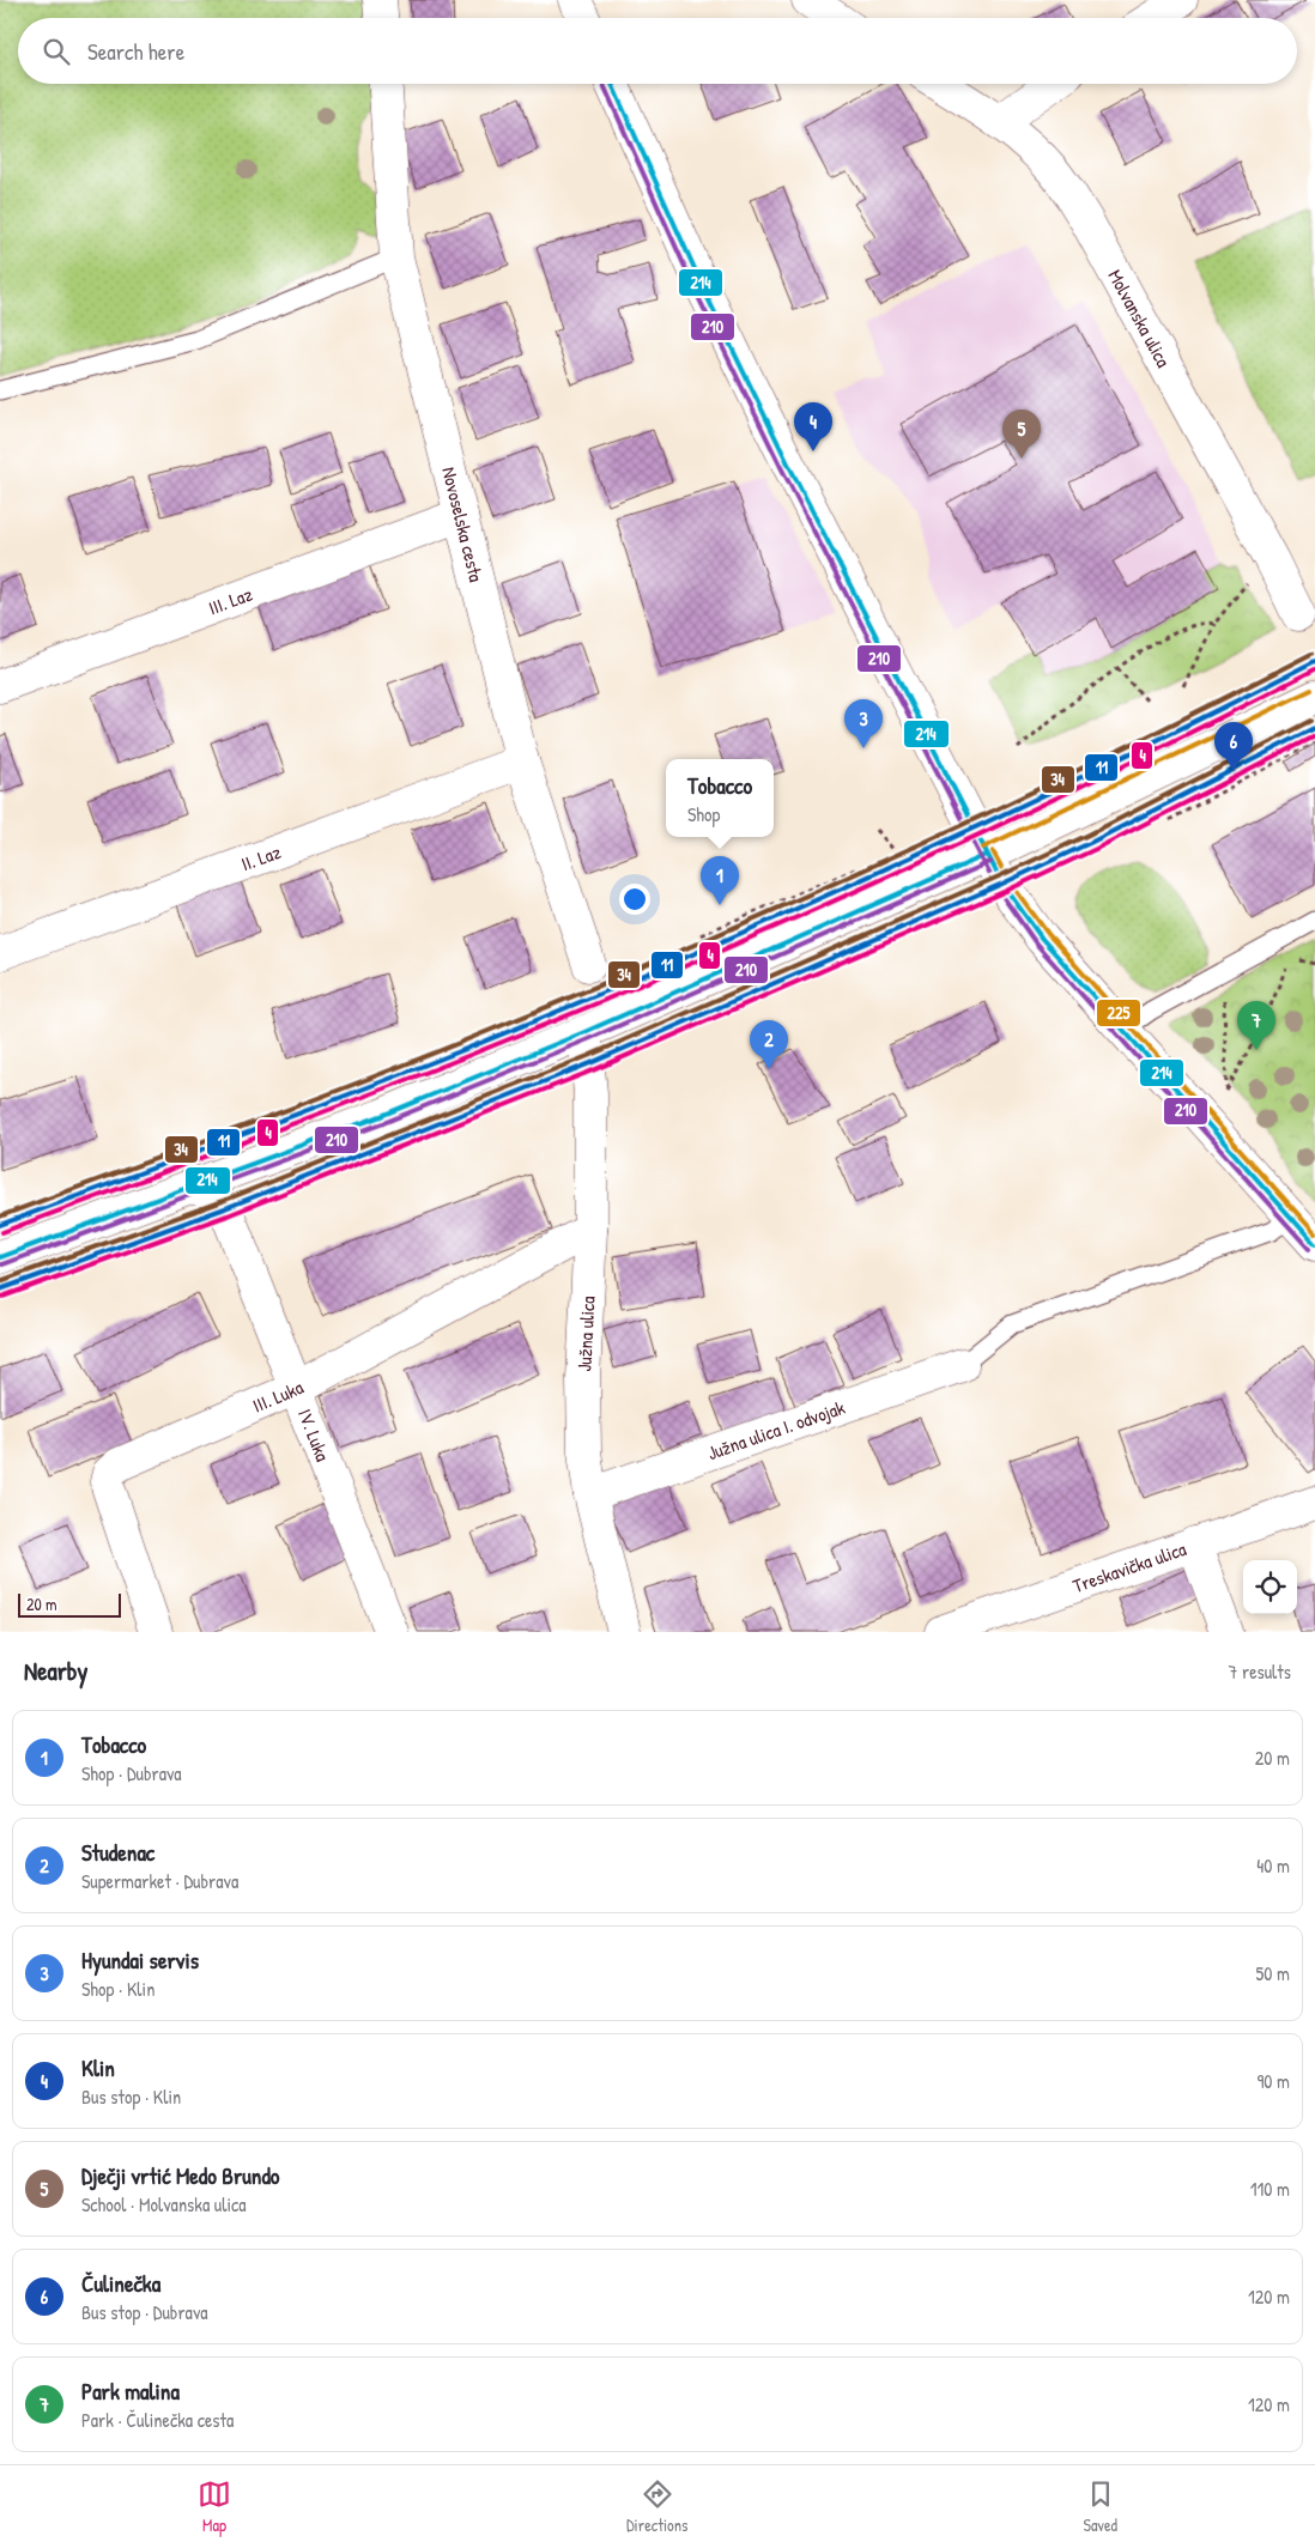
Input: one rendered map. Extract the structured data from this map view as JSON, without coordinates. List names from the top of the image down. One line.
{"streets":{"street":["Molvanska ulica","Novoselska cesta","III. Laz","II. Laz","Južna ulica","III. Luka","Južna ulica I. odvojak","IV. Luka","Treskavička ulica"]},"crossings":[["Novoselska cesta","III. Laz"],["Novoselska cesta","II. Laz"],["Južna ulica","III. Luka"],["Južna ulica","Južna ulica I. odvojak"],["III. Luka","IV. Luka"]],"lines":["transit line 214","transit line 210","transit line 34","transit line 11","transit line 4","transit line 225"],"scale_bar":"20 m","page":{"search":"Search here","pins":["4","5","3","6","1","7","2"],"popup":["Tobacco","Shop"],"scale":"20 m","heading":["Nearby","7 results"],"list":[{"mark":"1","name":"Tobacco","note":"Shop · Dubrava","value":"20 m"},{"mark":"2","name":"Studenac","note":"Supermarket · Dubrava","value":"40 m"},{"mark":"3","name":"Hyundai servis","note":"Shop · Klin","value":"50 m"},{"mark":"4","name":"Klin","note":"Bus stop · Klin","value":"90 m"},{"mark":"5","name":"Dječji vrtić Medo Brundo","note":"School · Molvanska ulica","value":"110 m"},{"mark":"6","name":"Čulinečka","note":"Bus stop · Dubrava","value":"120 m"},{"mark":"7","name":"Park malina","note":"Park · Čulinečka cesta","value":"120 m"}],"nav":["Map","Directions","Saved"]}}
